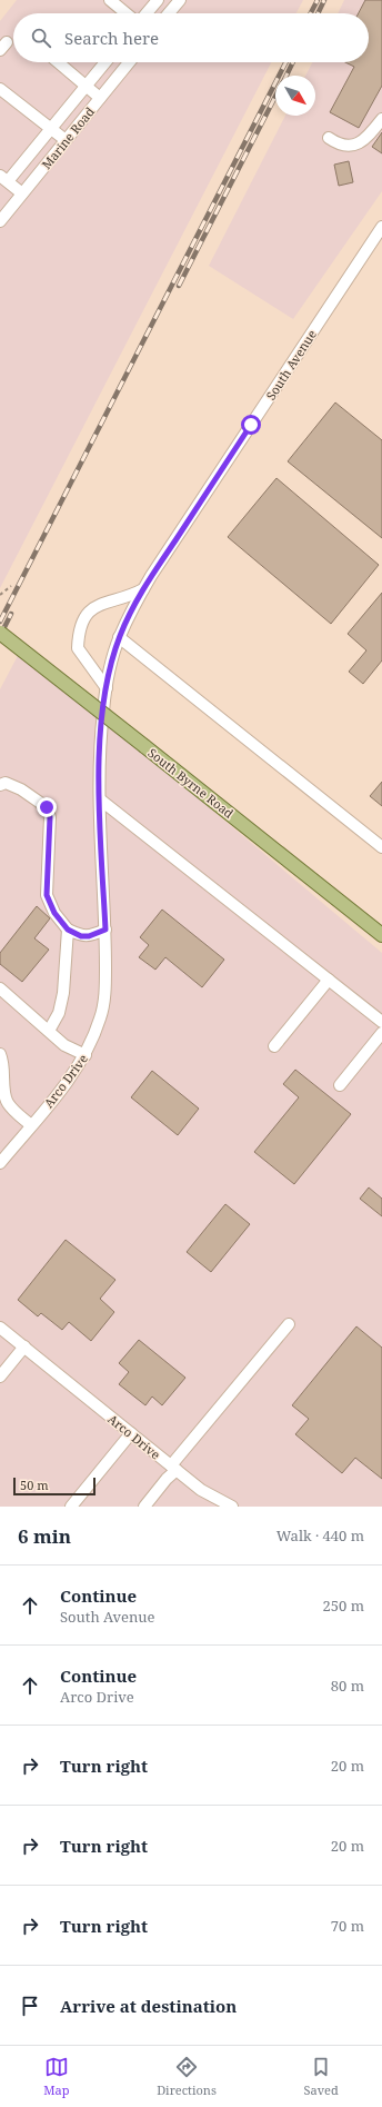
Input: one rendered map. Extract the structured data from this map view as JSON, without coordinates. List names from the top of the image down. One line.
{"streets":{"main road":["South Byrne Road"],"street":["Marine Road","South Avenue","Arco Drive"]},"crossings":[["South Avenue","Arco Drive"]],"scale_bar":"50 m","north":"bottom right","page":{"search":"Search here","scale":"50 m","heading":["6 min","Walk · 440 m"],"list":[["Continue","South Avenue","250 m"],["Continue","Arco Drive","80 m"],["Turn right","20 m"],["Turn right","20 m"],["Turn right","70 m"],"Arrive at destination"],"nav":["Map","Directions","Saved"]}}
